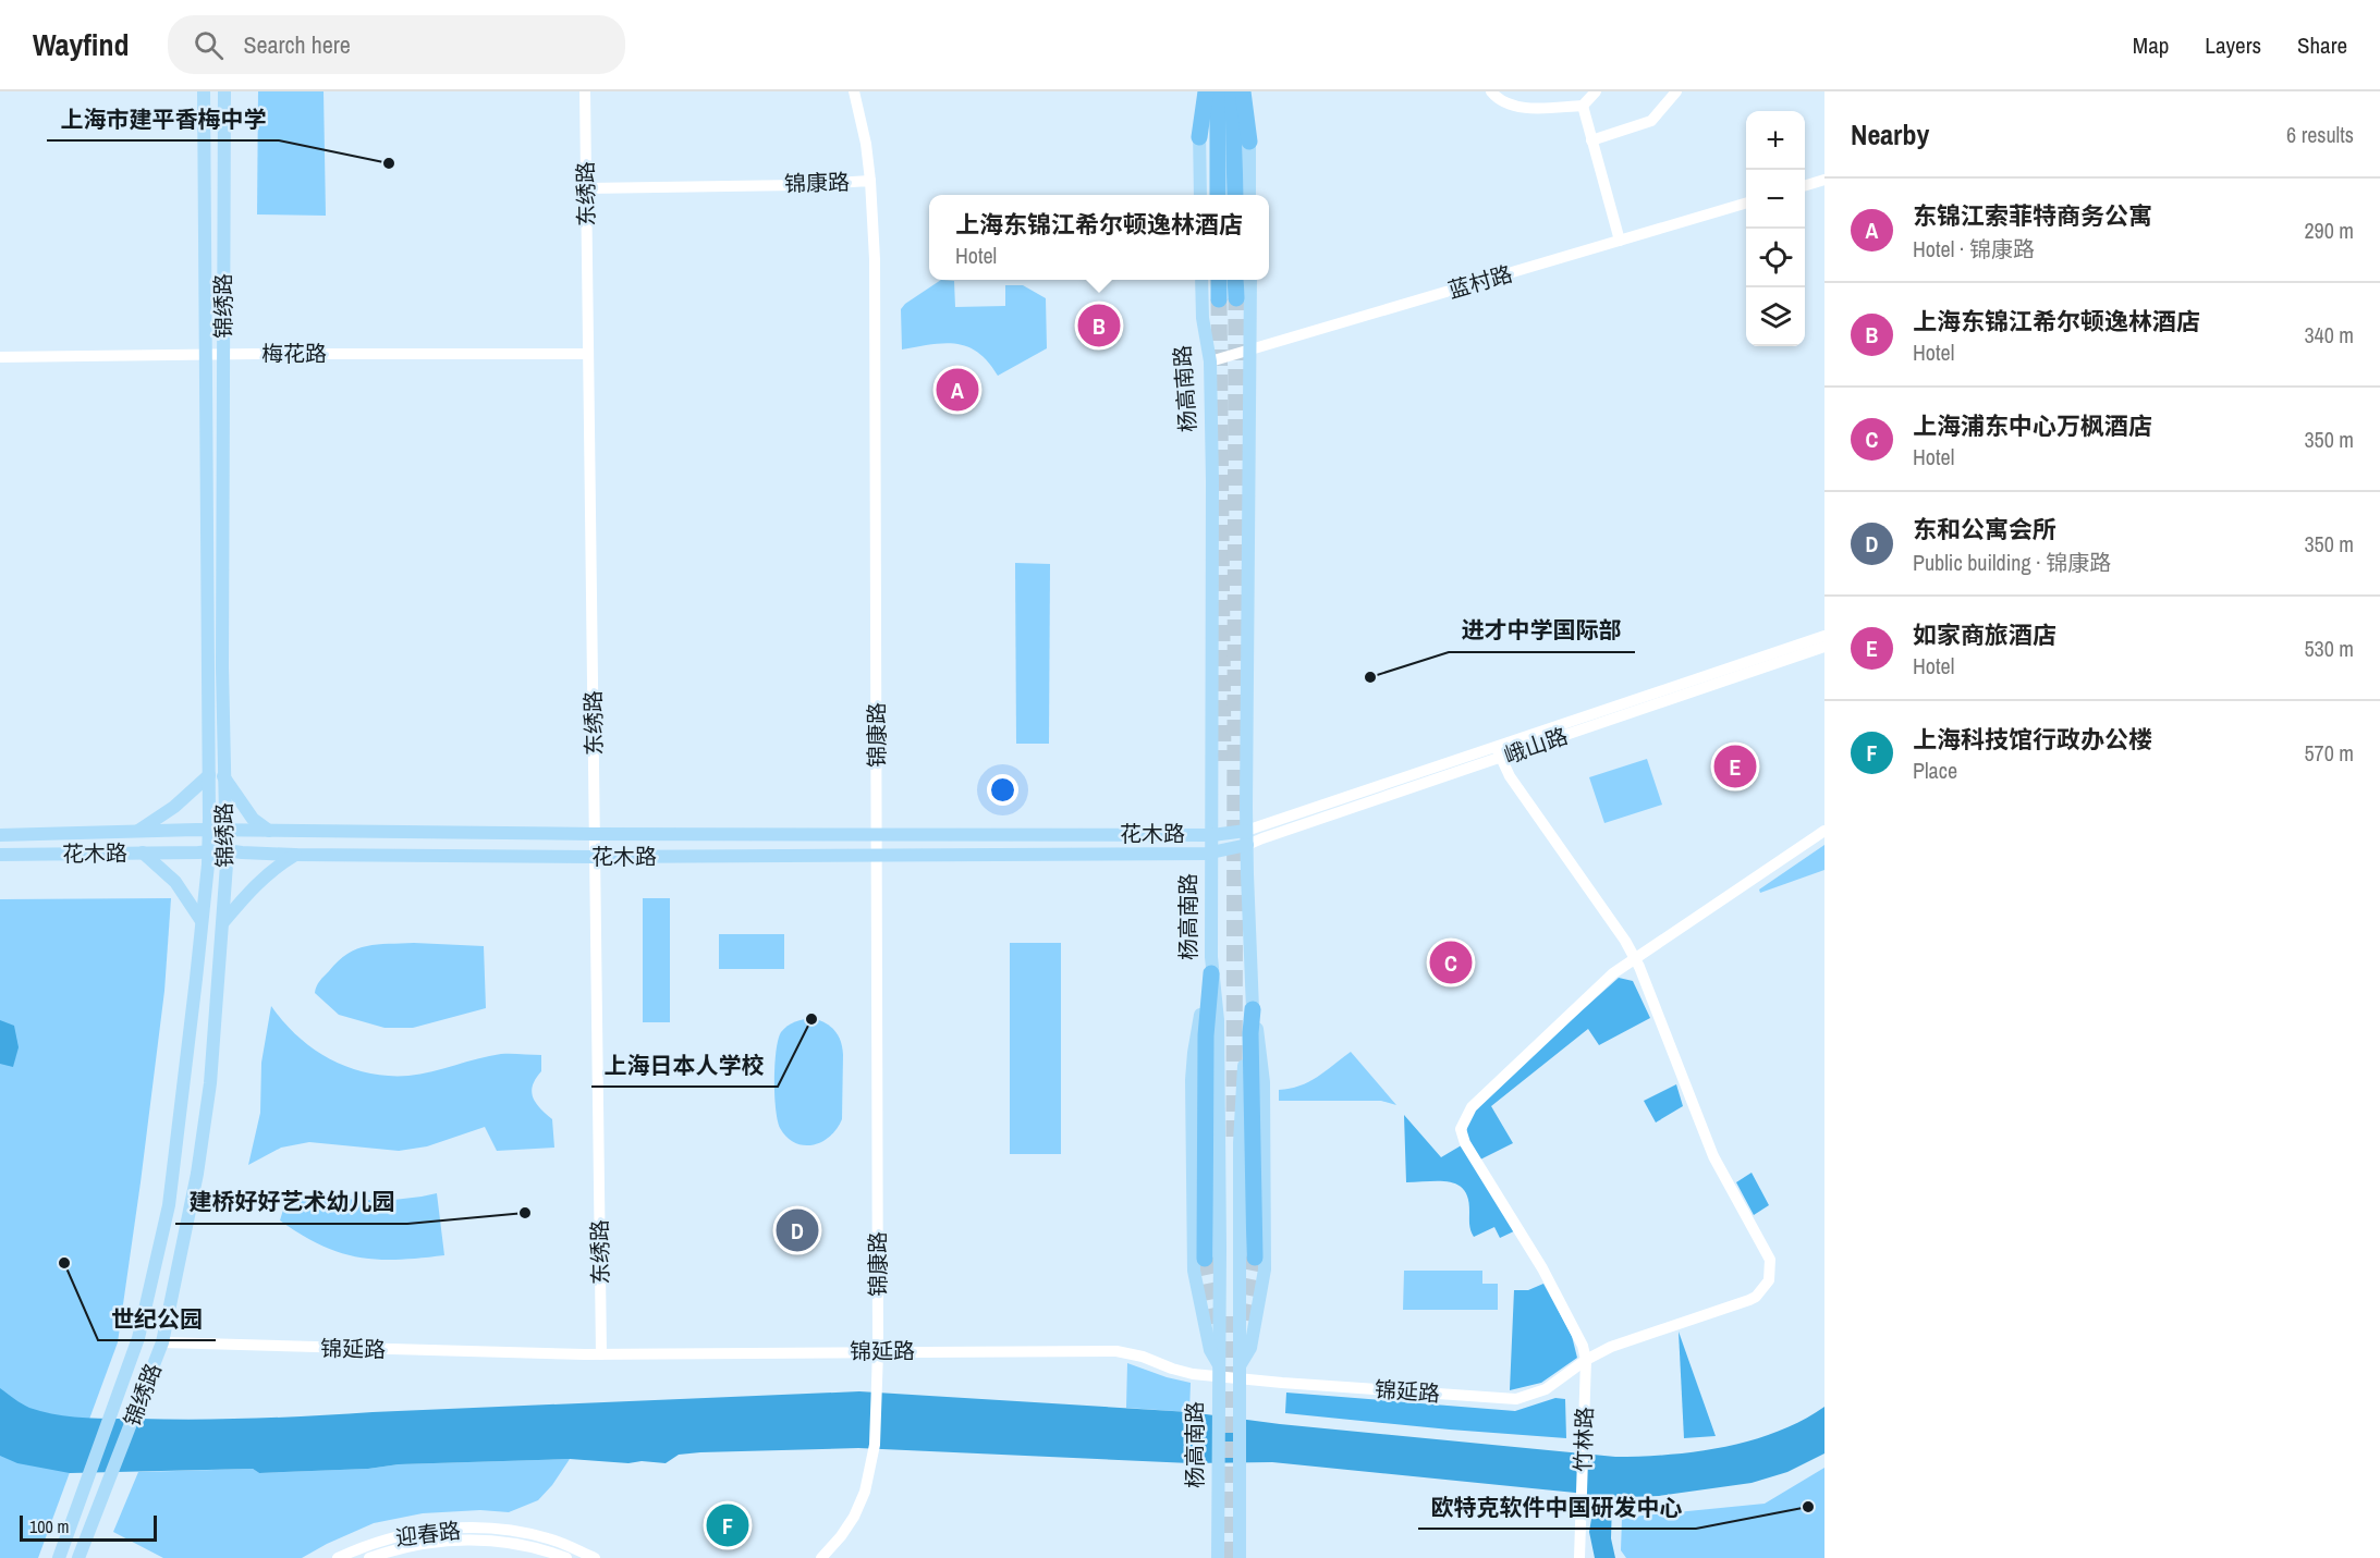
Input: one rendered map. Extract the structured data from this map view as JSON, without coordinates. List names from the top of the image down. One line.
{"streets":{"main road":["锦绣路","杨高南路","花木路"],"street":["锦康路","东绣路","蓝村路","梅花路","峨山路","锦延路","竹林路","迎春路"]},"crossings":[["锦康路","东绣路"],["锦康路","花木路"],["锦康路","锦延路"],["东绣路","梅花路"],["东绣路","花木路"],["东绣路","锦延路"],["蓝村路","杨高南路"],["锦绣路","梅花路"],["锦绣路","花木路"],["锦绣路","锦延路"],["杨高南路","花木路"],["峨山路","花木路"],["锦延路","竹林路"]],"places":["上海市建平香梅中学","进才中学国际部","上海日本人学校","建桥好好艺术幼儿园","世纪公园","欧特克软件中国研发中心"],"scale_bar":"100 m","page":{"header":"Wayfind","search":"Search here","nav":["Map","Layers","Share"],"heading":["Nearby","6 results"],"map_buttons":["+","−"],"list":[{"mark":"A","name":"东锦江索菲特商务公寓","note":"Hotel · 锦康路","value":"290 m"},{"mark":"B","name":"上海东锦江希尔顿逸林酒店","note":"Hotel","value":"340 m"},{"mark":"C","name":"上海浦东中心万枫酒店","note":"Hotel","value":"350 m"},{"mark":"D","name":"东和公寓会所","note":"Public building · 锦康路","value":"350 m"},{"mark":"E","name":"如家商旅酒店","note":"Hotel","value":"530 m"},{"mark":"F","name":"上海科技馆行政办公楼","note":"Place","value":"570 m"}],"popup":["上海东锦江希尔顿逸林酒店","Hotel"],"pins":["B","A","E","C","D","F"],"scale":"100 m"}}
